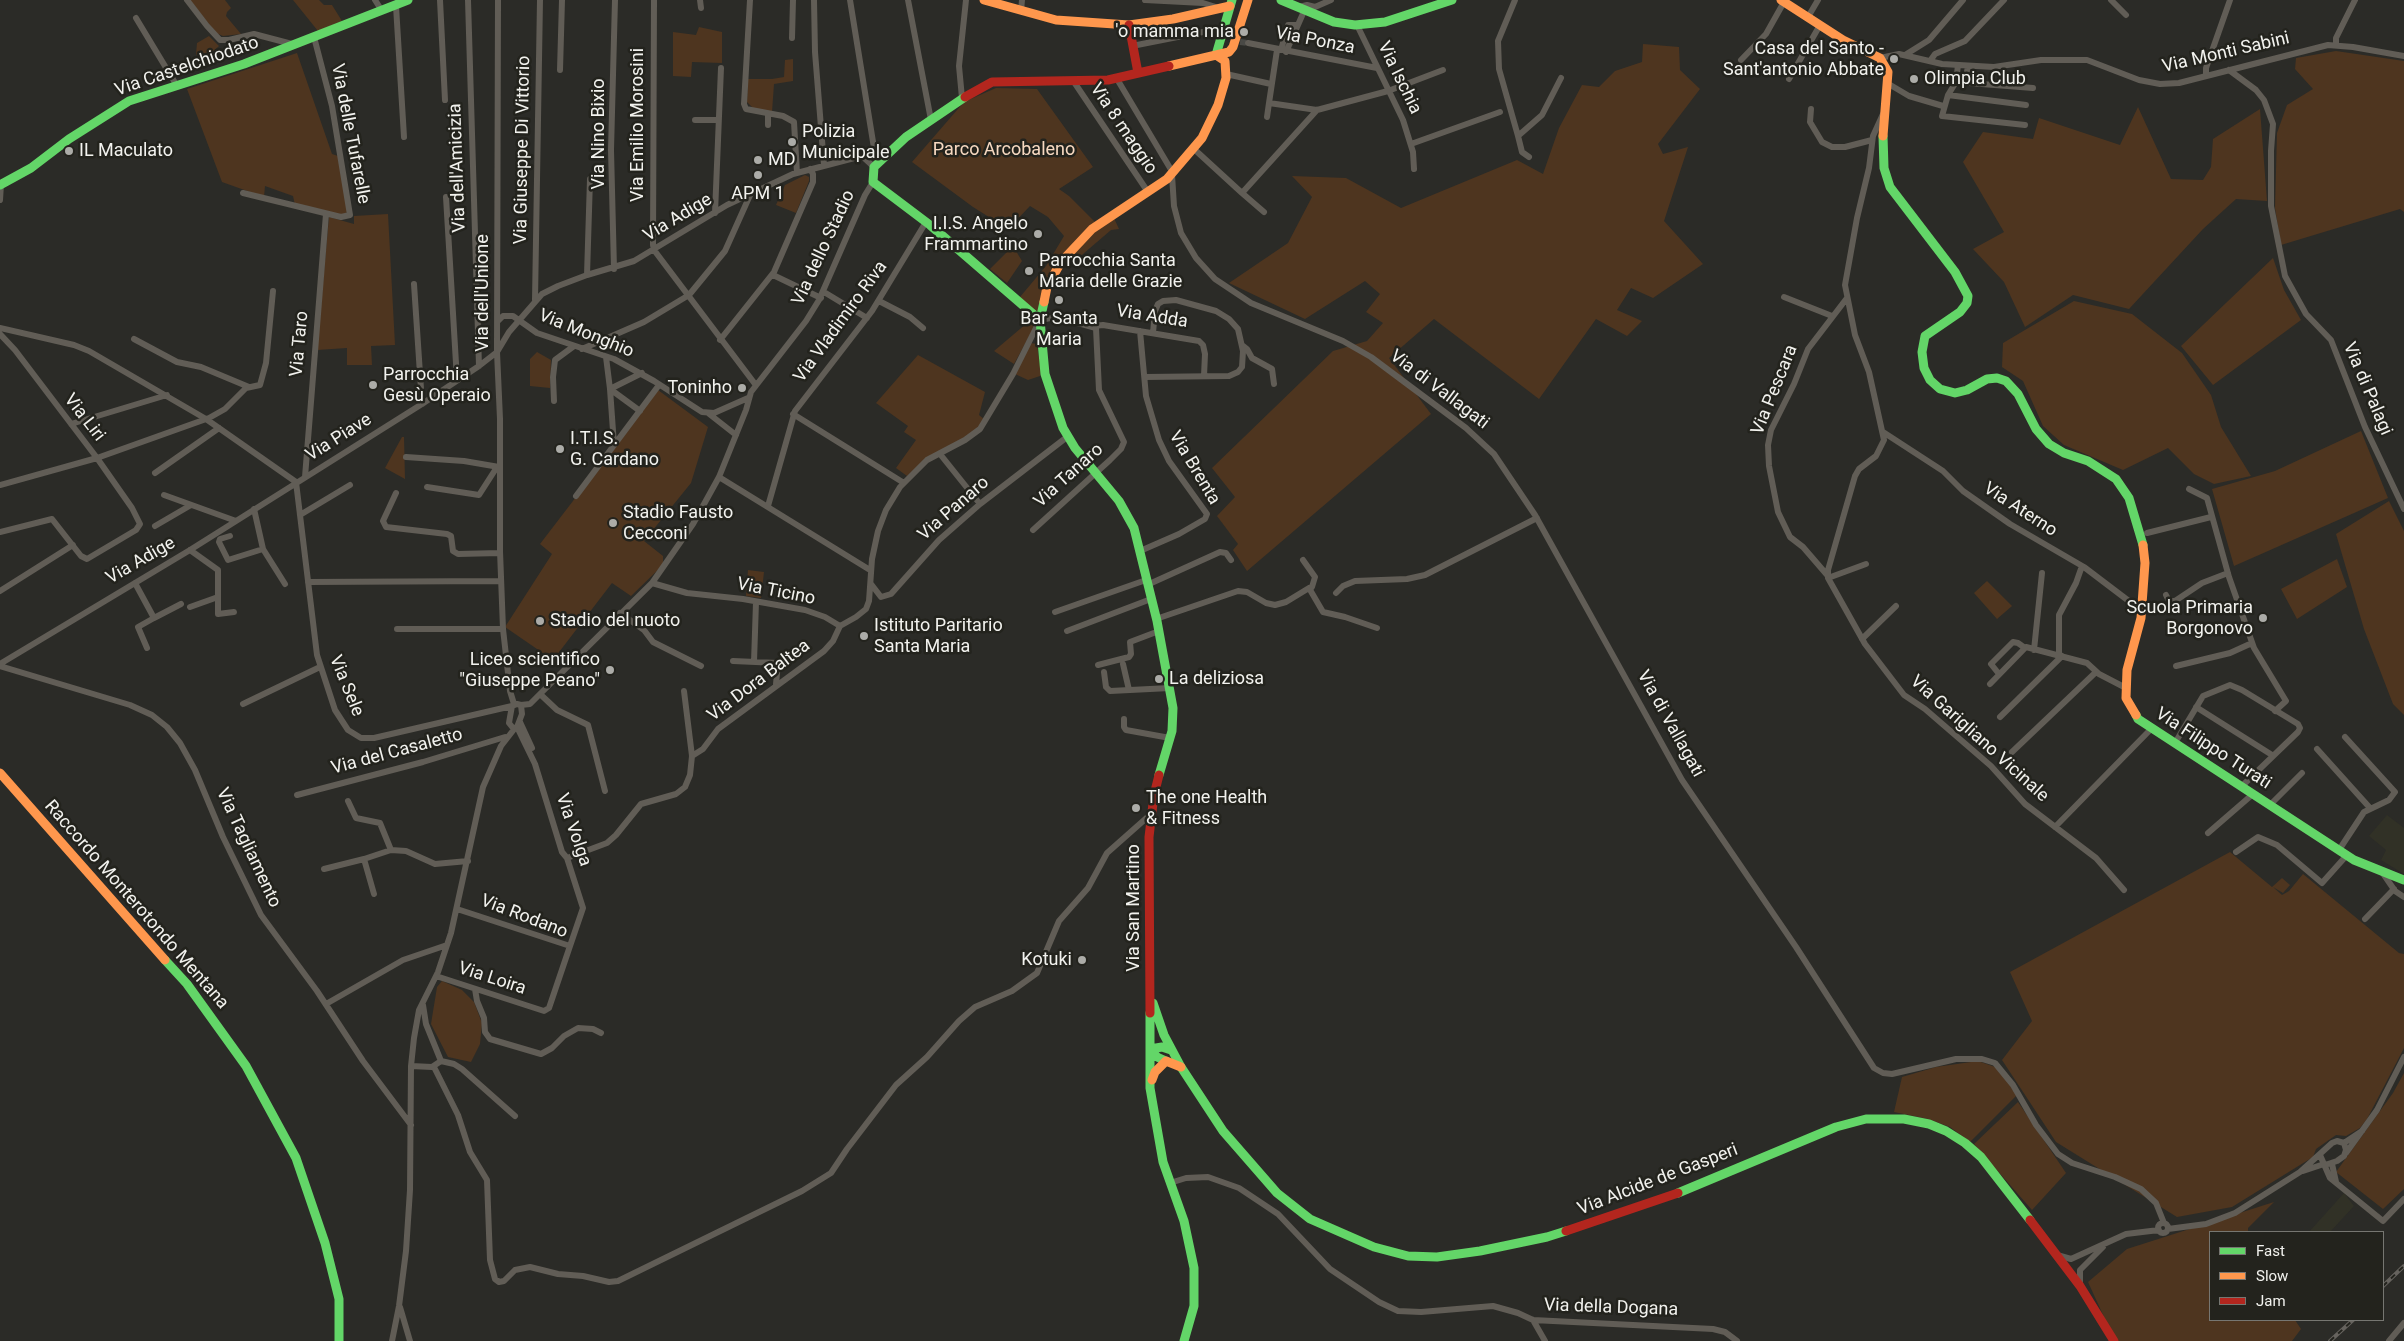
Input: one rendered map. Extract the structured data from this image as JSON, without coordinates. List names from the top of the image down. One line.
{"streets":{"street":["Via Ponza","Via Monti Sabini","Via Castelchiodato","Via Ischia","Via Emilio Morosini","Via 8 maggio","Via delle Tufarelle","Via Nino Bixio","Via Giuseppe Di Vittorio","Via dell'Amicizia","Via Adige","Via dello Stadio","Via dell'Unione","Via Adda","Via Vladimiro Riva","Via Monghio","Via Taro","Via di Palagi","Via di Vallagati","Via Pescara","Via Liri","Via Piave","Via Brenta","Via Tanaro","Via Panaro","Via Aterno","Via Ticino","Via Dora Baltea","Via Sele","Via Garigliano Vicinale","Via Filippo Turati","Via del Casaletto","Via Volga","Via Tagliamento","Raccordo Monterotondo Mentana","Via San Martino","Via Rodano","Via Loira","Via Alcide de Gasperi","Via della Dogana"]},"crossings":[["Via Ponza","Via Ischia"],["Via Monti Sabini","Via di Palagi"],["Via Castelchiodato","Via delle Tufarelle"],["Via Emilio Morosini","Via Adige"],["Via 8 maggio","Via San Martino"],["Via delle Tufarelle","Via Taro"],["Via Nino Bixio","Via Adige"],["Via Giuseppe Di Vittorio","Via Adige"],["Via dell'Amicizia","Via Piave"],["Via Adige","Via dell'Unione"],["Via Adige","Via Monghio"],["Via Adige","Via Piave"],["Via Adige","Via Sele"],["Via Adige","Via Tagliamento"],["Via dello Stadio","Via dell'Unione"],["Via dello Stadio","Via Monghio"],["Via dello Stadio","Via Ticino"],["Via dello Stadio","Via Sele"],["Via dell'Unione","Via Piave"],["Via dell'Unione","Via Sele"],["Via Adda","Via Brenta"],["Via Adda","Via Tanaro"],["Via Taro","Via Piave"],["Via di Vallagati","Via San Martino"],["Via Pescara","Via Garigliano Vicinale"],["Via Piave","Via Sele"],["Via Brenta","Via San Martino"],["Via Tanaro","Via San Martino"],["Via Panaro","Via San Martino"],["Via Aterno","Via Filippo Turati"],["Via Ticino","Via Dora Baltea"],["Via Volga","Via Rodano"],["Via San Martino","Via Alcide de Gasperi"],["Via San Martino","Via della Dogana"],["Via Rodano","Via Loira"]],"parks":["Parco Arcobaleno"],"places":["'o mamma mia","Casa del Santo - Sant'antonio Abbate","Olimpia Club","Polizia Municipale","IL Maculato","MD","APM 1","I.I.S. Angelo Frammartino","Parrocchia Santa Maria delle Grazie","Bar Santa Maria","Parrocchia Gesù Operaio","Toninho","I.T.I.S. G. Cardano","Stadio Fausto Cecconi","Scuola Primaria Borgonovo","Stadio del nuoto","Istituto Paritario Santa Maria","Liceo scientifico \"Giuseppe Peano\"","La deliziosa","The one Health & Fitness","Kotuki"],"legend":["Fast","Slow","Jam"]}
